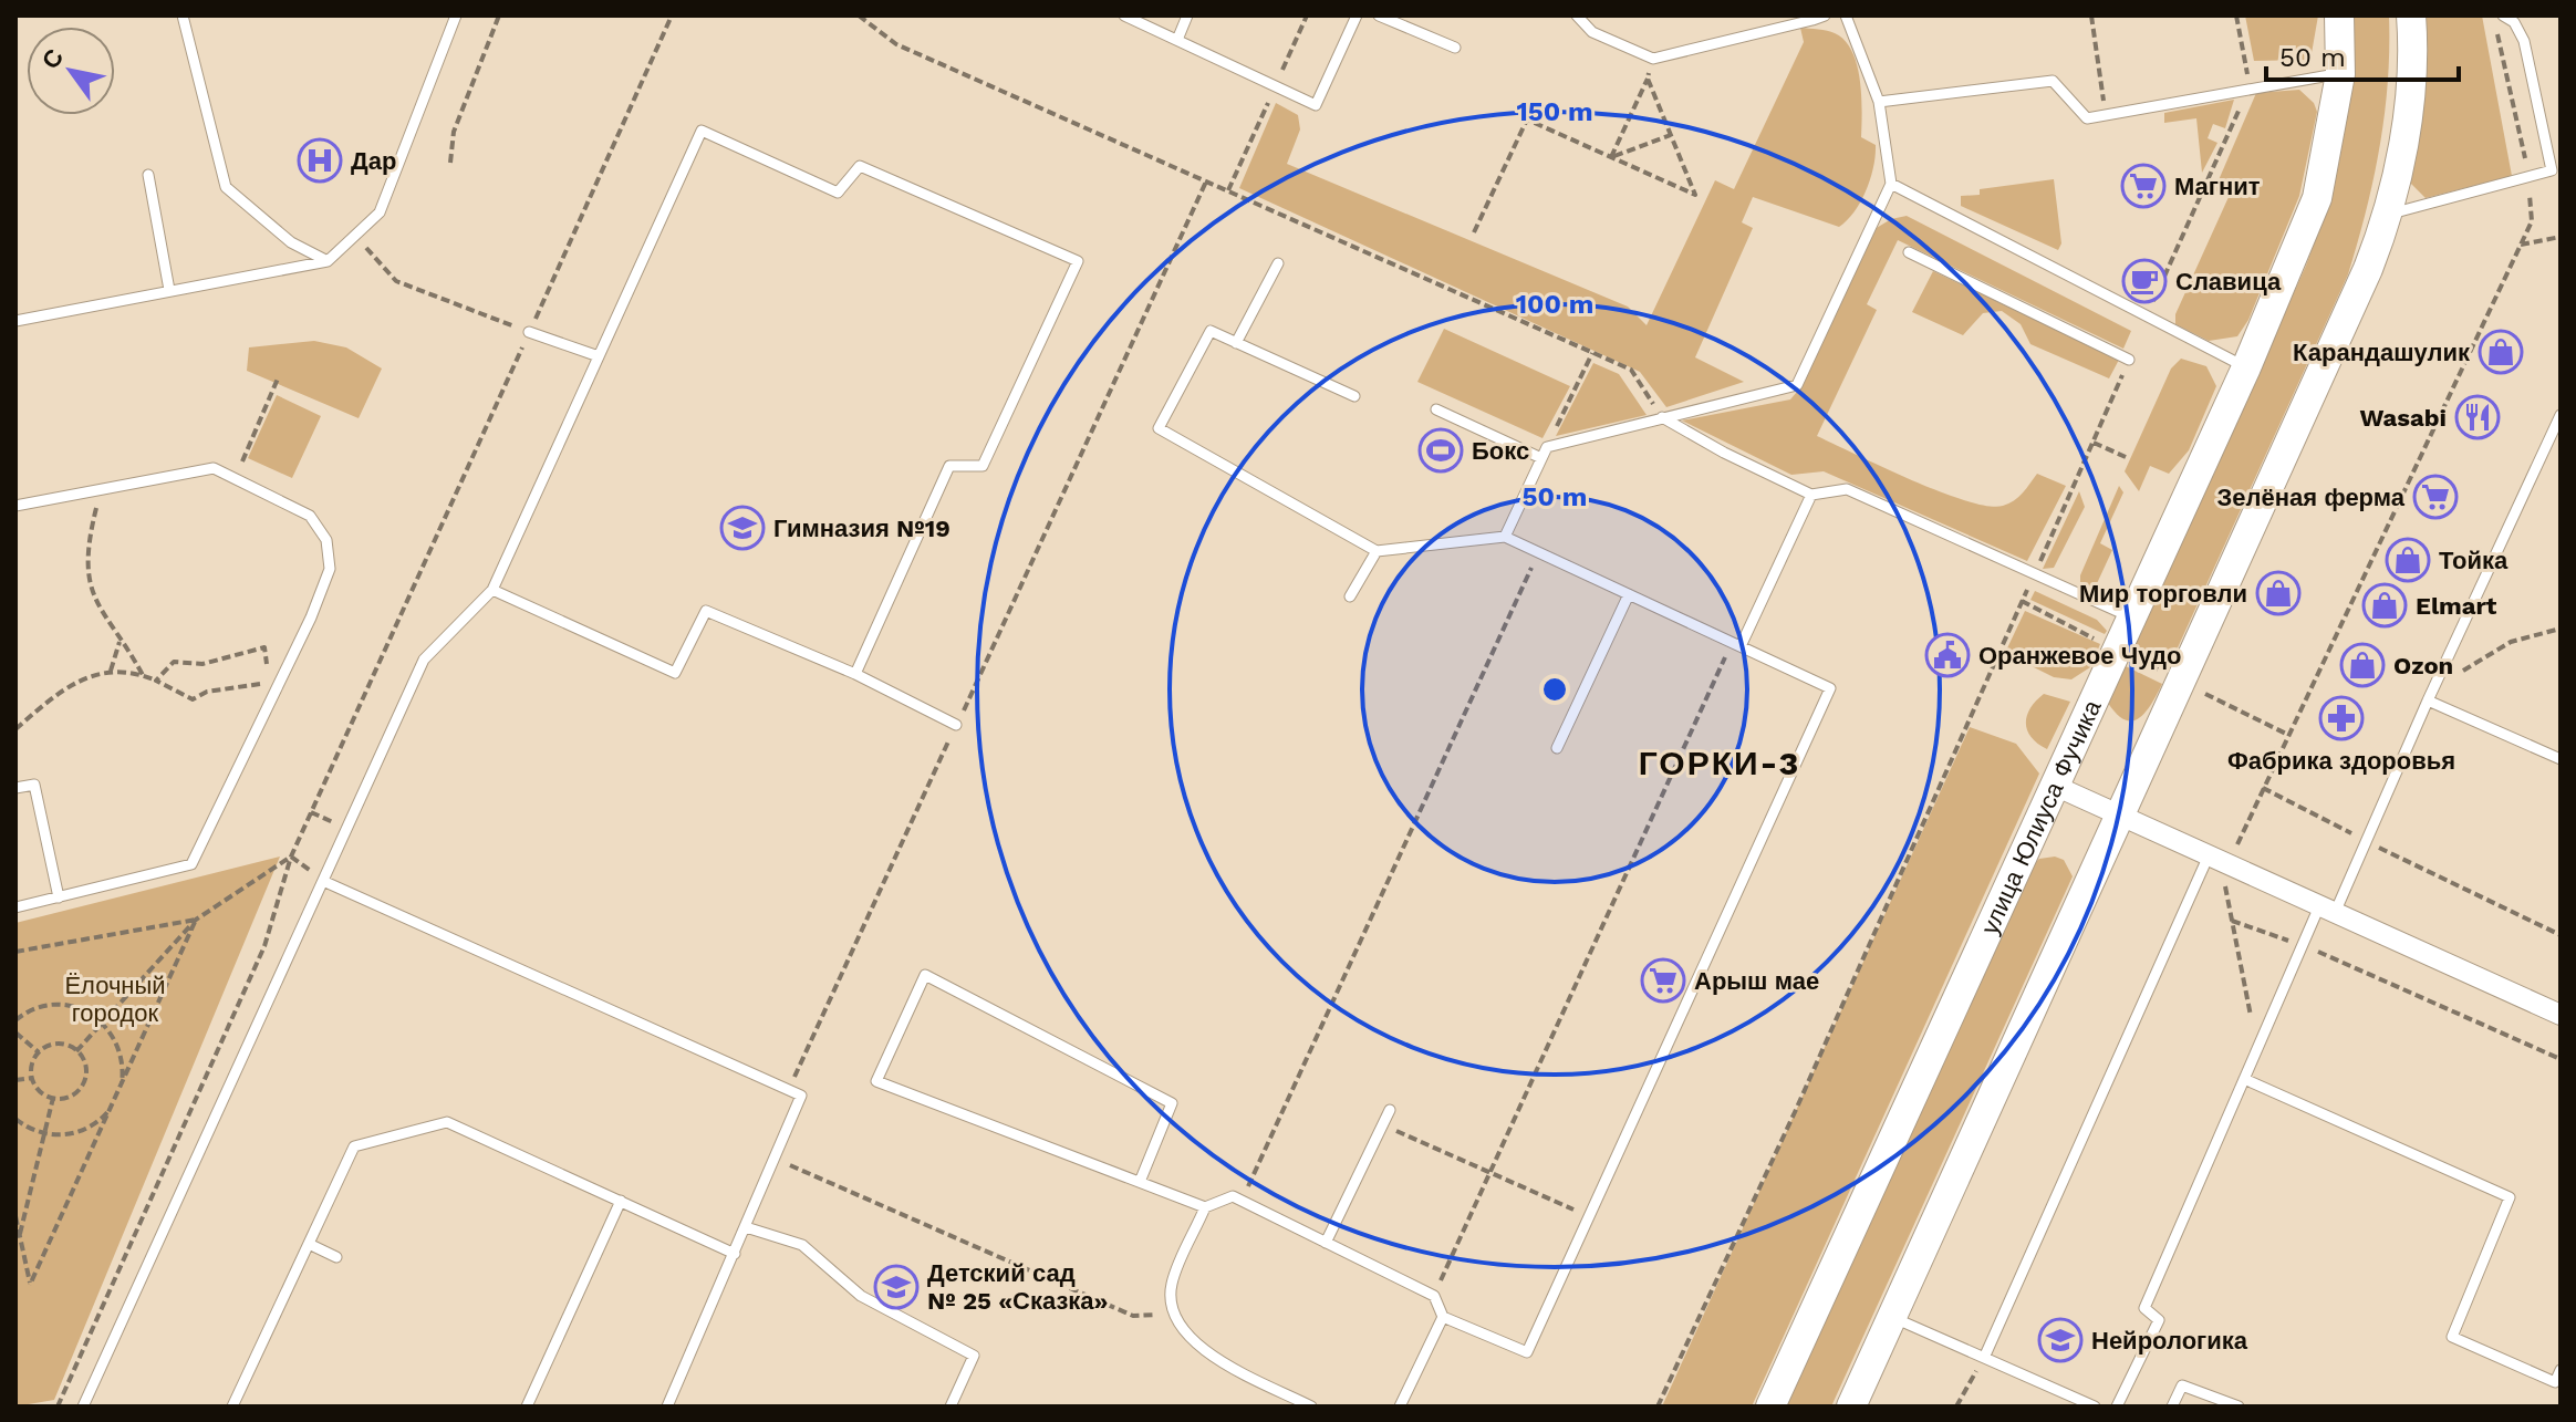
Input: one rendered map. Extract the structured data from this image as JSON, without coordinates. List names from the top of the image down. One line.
{"streets":{"main road":["улица Юлиуса Фучика"]},"districts":["ГОРКИ-3"],"parks":["Ёлочный городок"],"places":{"hospital":["Дар"],"supermarket":["Магнит","Зелёная ферма","Арыш мае"],"cafe":["Славица"],"shop":["Карандашулик","Тойка","Мир торговли","Elmart","Ozon"],"restaurant":["Wasabi"],"sports":["Бокс"],"school or university":["Гимназия №19","Детский сад № 25 «Сказка»","Нейрологика"],"public building":["Оранжевое Чудо"],"pharmacy":["Фабрика здоровья"]},"scale_bar":"50 m","north":"top left","rings":["150 m","100 m","50 m"]}
